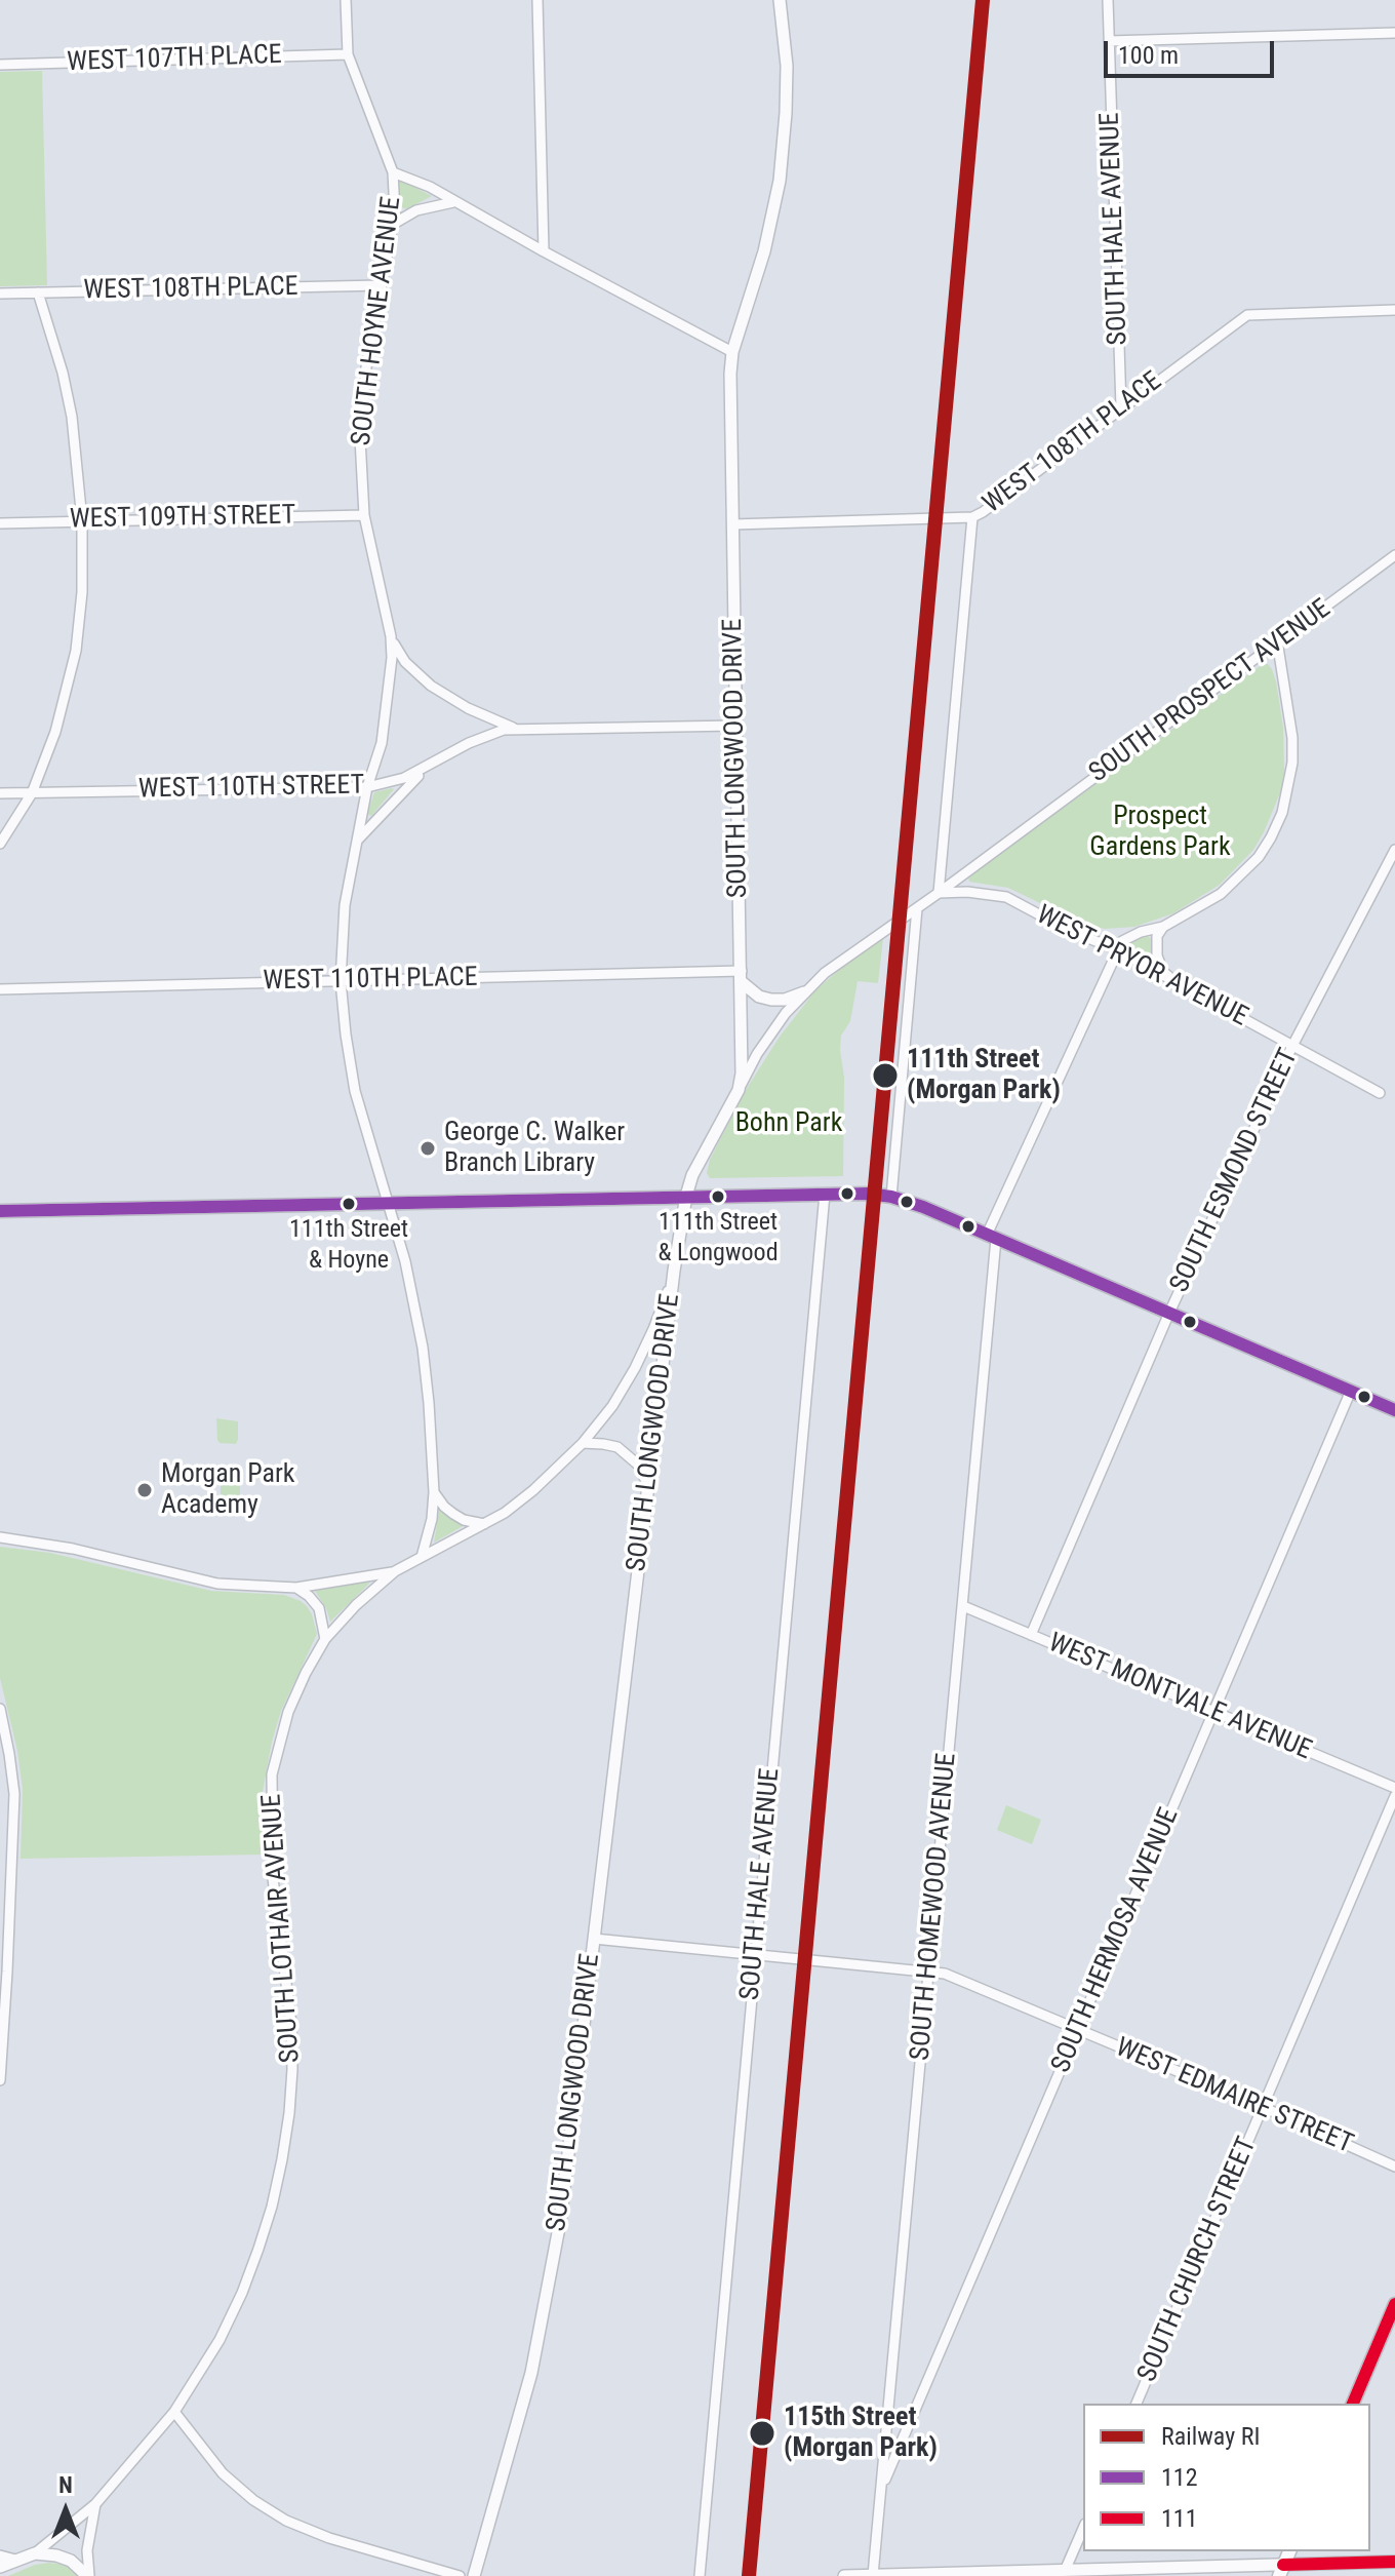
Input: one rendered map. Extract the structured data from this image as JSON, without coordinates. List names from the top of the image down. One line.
{"streets":{"street":["WEST 107TH PLACE","SOUTH HALE AVENUE","WEST 108TH PLACE","SOUTH HOYNE AVENUE","WEST 109TH STREET","SOUTH PROSPECT AVENUE","SOUTH LONGWOOD DRIVE","WEST 110TH STREET","WEST PRYOR AVENUE","WEST 110TH PLACE","SOUTH ESMOND STREET","WEST MONTVALE AVENUE","SOUTH HOMEWOOD AVENUE","SOUTH LOTHAIR AVENUE","SOUTH HERMOSA AVENUE","WEST EDMAIRE STREET","SOUTH CHURCH STREET"]},"crossings":[["WEST 107TH PLACE","SOUTH HOYNE AVENUE"],["SOUTH HALE AVENUE","WEST 108TH PLACE"],["SOUTH HALE AVENUE","WEST EDMAIRE STREET"],["WEST 108TH PLACE","SOUTH HOYNE AVENUE"],["WEST 108TH PLACE","SOUTH LONGWOOD DRIVE"],["SOUTH HOYNE AVENUE","WEST 109TH STREET"],["SOUTH HOYNE AVENUE","WEST 110TH STREET"],["SOUTH HOYNE AVENUE","WEST 110TH PLACE"],["SOUTH HOYNE AVENUE","SOUTH LOTHAIR AVENUE"],["SOUTH PROSPECT AVENUE","SOUTH LONGWOOD DRIVE"],["SOUTH PROSPECT AVENUE","WEST PRYOR AVENUE"],["SOUTH LONGWOOD DRIVE","WEST 110TH STREET"],["SOUTH LONGWOOD DRIVE","WEST 110TH PLACE"],["SOUTH LONGWOOD DRIVE","SOUTH LOTHAIR AVENUE"],["SOUTH LONGWOOD DRIVE","WEST EDMAIRE STREET"],["WEST PRYOR AVENUE","SOUTH ESMOND STREET"],["WEST PRYOR AVENUE","SOUTH HOMEWOOD AVENUE"],["SOUTH ESMOND STREET","WEST MONTVALE AVENUE"],["WEST MONTVALE AVENUE","SOUTH HOMEWOOD AVENUE"],["WEST MONTVALE AVENUE","SOUTH HERMOSA AVENUE"],["SOUTH HOMEWOOD AVENUE","SOUTH HERMOSA AVENUE"],["SOUTH HOMEWOOD AVENUE","WEST EDMAIRE STREET"],["SOUTH HERMOSA AVENUE","WEST EDMAIRE STREET"],["WEST EDMAIRE STREET","SOUTH CHURCH STREET"]],"parks":["Prospect Gardens Park","Bohn Park"],"places":["111th Street (Morgan Park)","George C. Walker Branch Library","111th Street & Longwood","111th Street & Hoyne","Morgan Park Academy","115th Street (Morgan Park)"],"lines":["rail line RI","transit line 112","transit line 111"],"legend":["Railway RI","112","111"],"scale_bar":"100 m","north":"top"}
